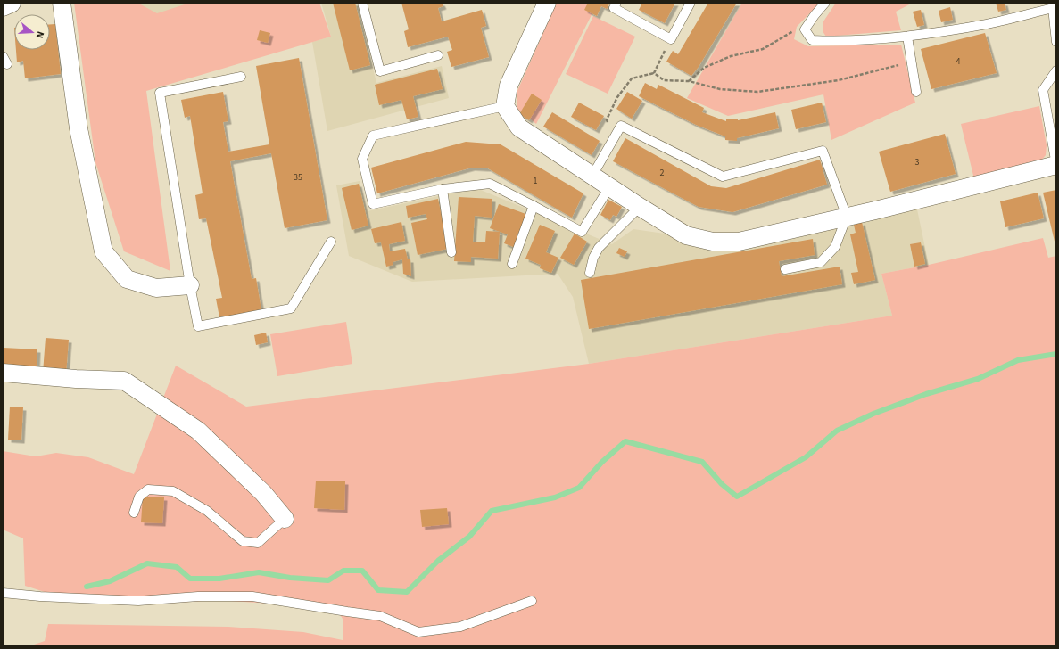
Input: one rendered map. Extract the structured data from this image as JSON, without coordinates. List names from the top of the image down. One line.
{"house_numbers":["4","3","2","35","1"],"north":"right"}
